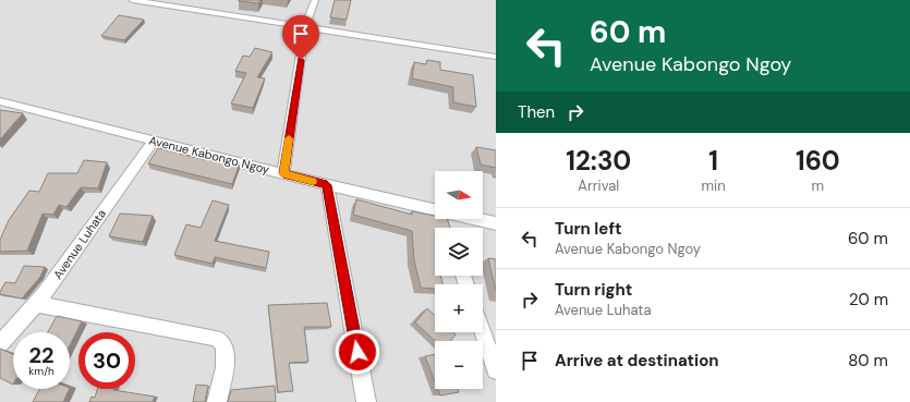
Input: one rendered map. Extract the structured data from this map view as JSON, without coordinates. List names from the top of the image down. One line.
{"streets":{"street":["Avenue Kabongo Ngoy","Avenue Luhata"]},"crossings":[["Avenue Kabongo Ngoy","Avenue Luhata"]],"north":"right","page":{"turn":["60 m","Avenue Kabongo Ngoy"],"then":"Then","eta":["12:30","Arrival","1","min","160","m"],"map_buttons":["+","−"],"list":[{"name":"Turn left","note":"Avenue Kabongo Ngoy","value":"60 m"},{"name":"Turn right","note":"Avenue Luhata","value":"20 m"},{"name":"Arrive at destination","value":"80 m"}],"speed":"22 km/h","limit":"30"}}
